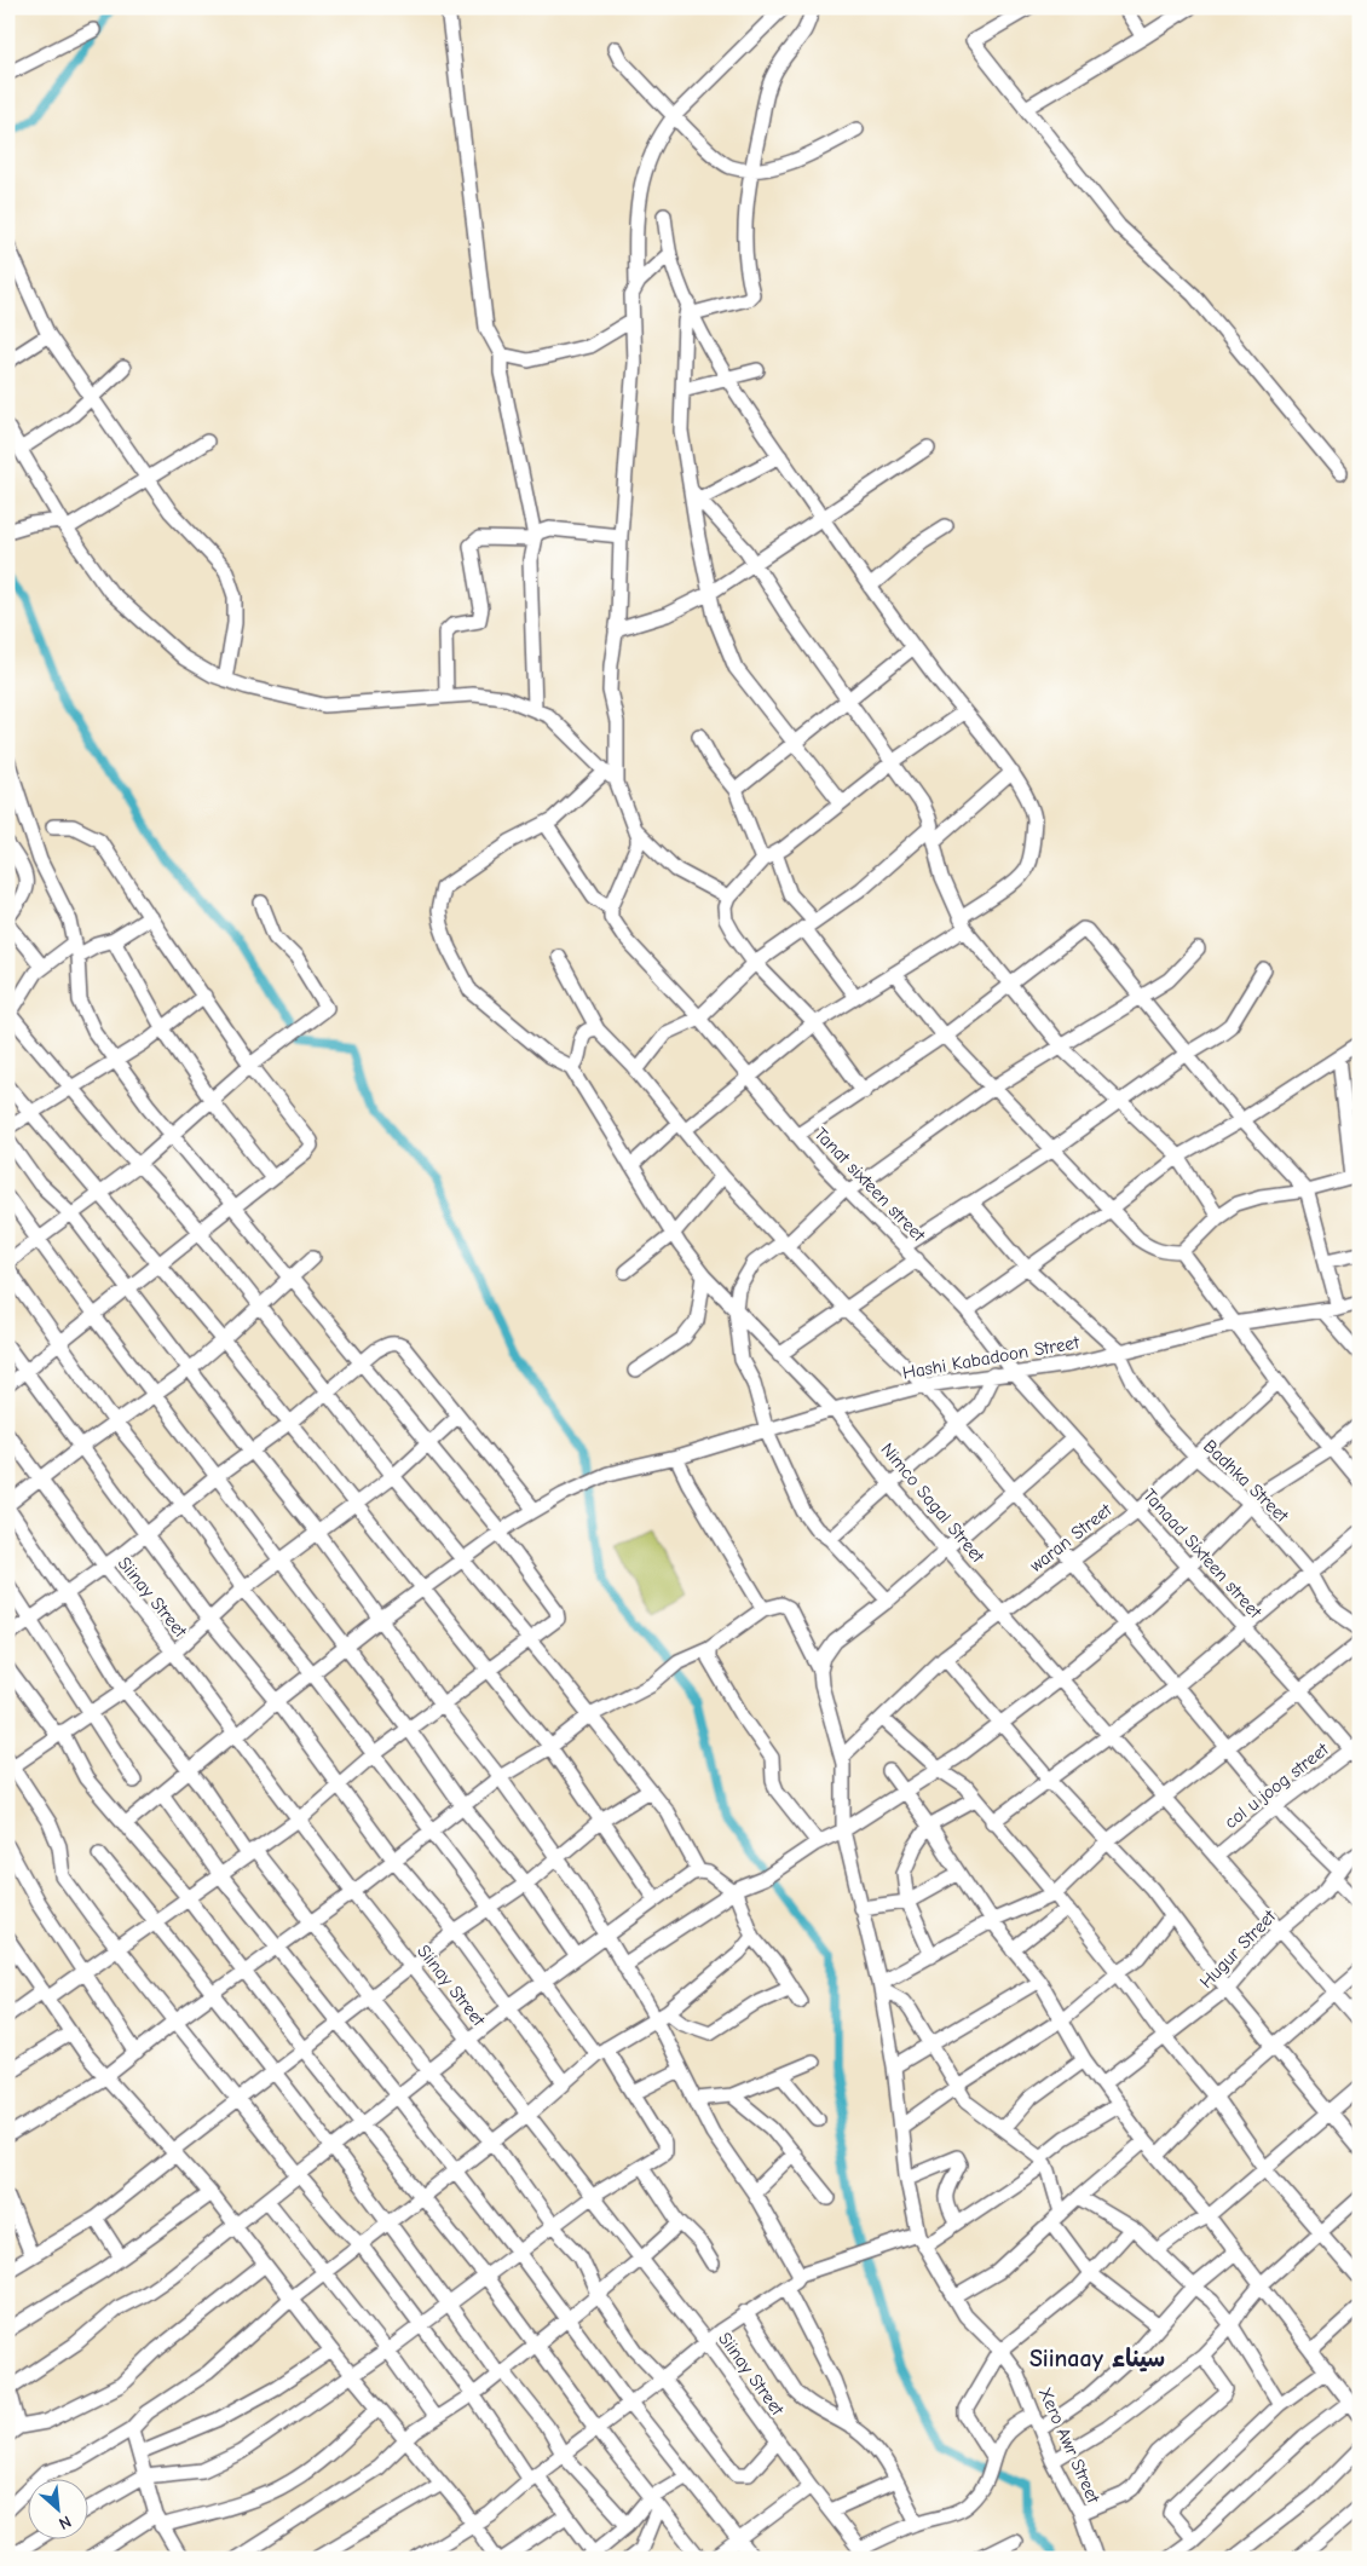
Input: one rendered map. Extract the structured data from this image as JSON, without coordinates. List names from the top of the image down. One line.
{"streets":{"street":["Tanat sixteen street","Hashi Kabadoon Street","Badhka Street","Nimco Sagal Street","waran Street","Tanaad Sixteen street","Siinay Street","col u joog street","Hugur Street","Xero Awr Street"]},"crossings":[["Tanat sixteen street","Hashi Kabadoon Street"],["Tanat sixteen street","Tanaad Sixteen street"],["Hashi Kabadoon Street","Badhka Street"],["Hashi Kabadoon Street","Nimco Sagal Street"],["Hashi Kabadoon Street","Tanaad Sixteen street"],["Hashi Kabadoon Street","Siinay Street"],["Badhka Street","waran Street"],["Nimco Sagal Street","waran Street"],["Nimco Sagal Street","col u joog street"],["Nimco Sagal Street","Hugur Street"],["waran Street","Tanaad Sixteen street"],["waran Street","Xero Awr Street"],["Tanaad Sixteen street","col u joog street"]],"districts":["Siinaay سيناء"],"north":"bottom right"}
